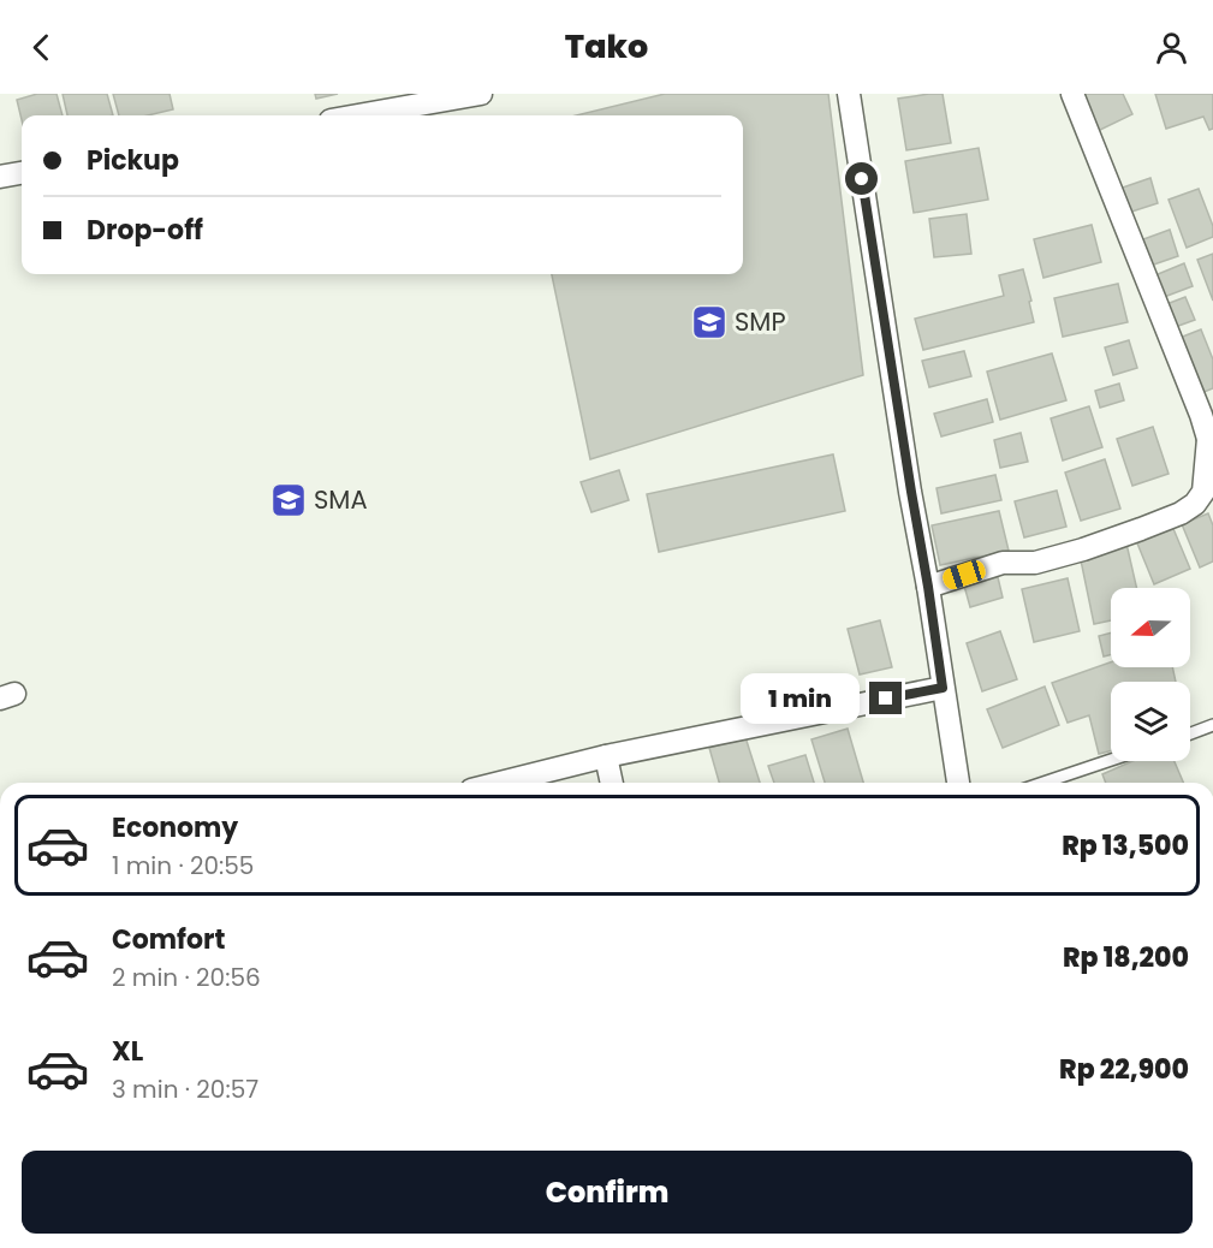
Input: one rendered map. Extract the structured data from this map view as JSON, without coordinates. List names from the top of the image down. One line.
{"places":{"school or university":["SMP","SMA"]},"north":"left","page":{"header":"Tako","banner":["Pickup","Drop-off"],"bubble":"1 min","list":[{"name":"Economy","note":"1 min · 20:55","value":"Rp 13,500"},{"name":"Comfort","note":"2 min · 20:56","value":"Rp 18,200"},{"name":"XL","note":"3 min · 20:57","value":"Rp 22,900"}],"buttons":"Confirm"}}
